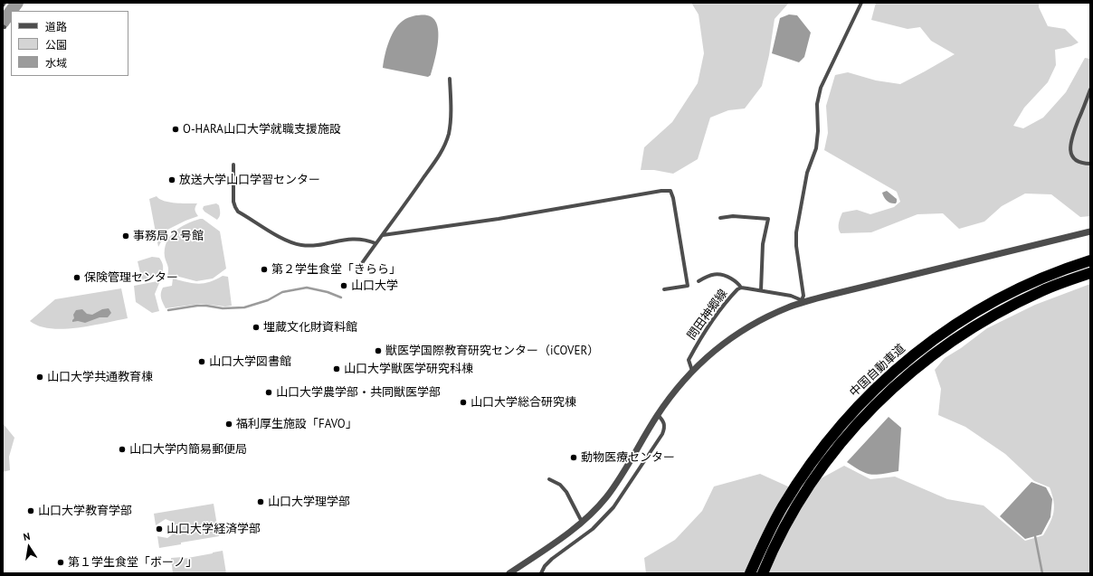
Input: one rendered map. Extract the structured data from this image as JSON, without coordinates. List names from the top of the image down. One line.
{"streets":{"highway":["中国自動車道"],"street":["問田神郷線"]},"places":["O-HARA山口大学就職支援施設","放送大学山口学習センター","事務局２号館","第２学生食堂「きらら」","保険管理センター","山口大学","埋蔵文化財資料館","獣医学国際教育研究センター（iCOVER）","山口大学図書館","山口大学獣医学研究科棟","山口大学共通教育棟","山口大学農学部・共同獣医学部","山口大学総合研究棟","福利厚生施設「FAVO」","山口大学内簡易郵便局","動物医療センター","山口大学理学部","山口大学教育学部","山口大学経済学部","第１学生食堂「ボーノ」"],"legend":["道路","公園","水域"],"north":"top"}
